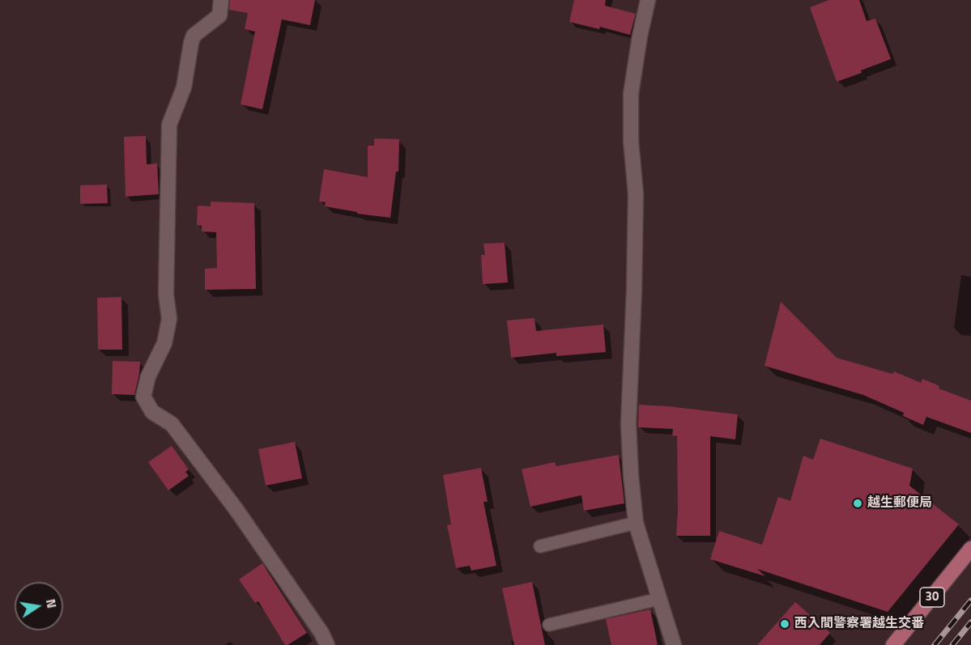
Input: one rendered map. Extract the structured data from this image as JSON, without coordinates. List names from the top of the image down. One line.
{"streets":{"main road":["30"]},"places":["越生郵便局","西入間警察署越生交番"],"north":"right"}
